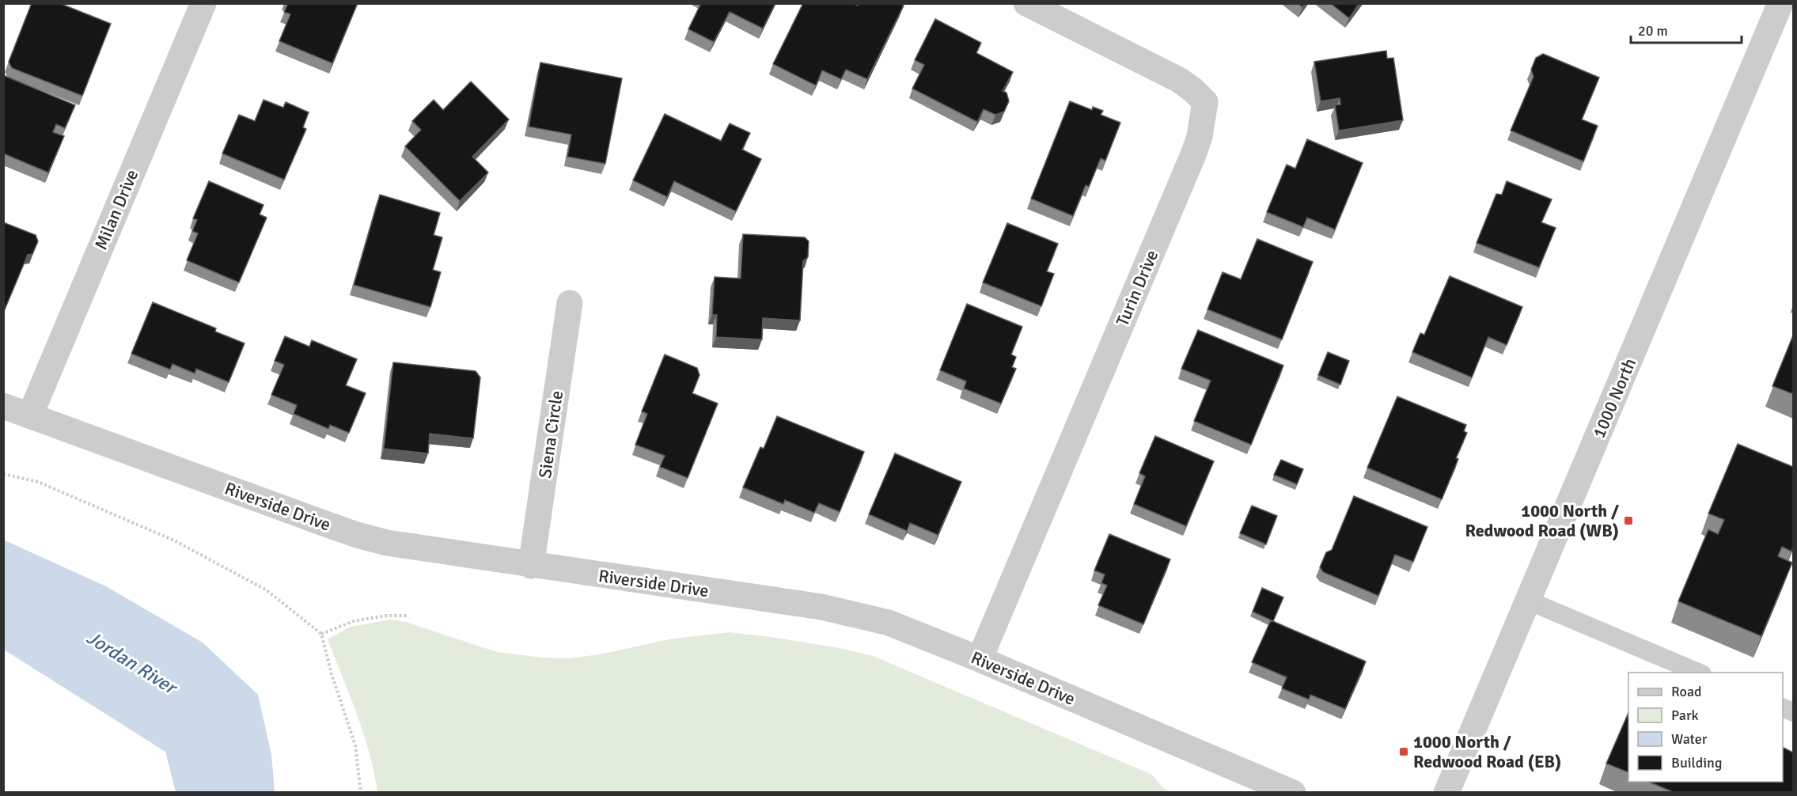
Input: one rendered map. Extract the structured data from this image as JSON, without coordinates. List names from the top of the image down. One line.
{"streets":{"street":["Milan Drive","Turin Drive","1000 North","Siena Circle","Riverside Drive"]},"crossings":[["Milan Drive","Riverside Drive"],["Turin Drive","Riverside Drive"],["Siena Circle","Riverside Drive"]],"water":["Jordan River"],"places":{"transit":["1000 North / Redwood Road (WB)","1000 North / Redwood Road (EB)"]},"legend":["Road","Park","Water","Building"],"scale_bar":"20 m"}
